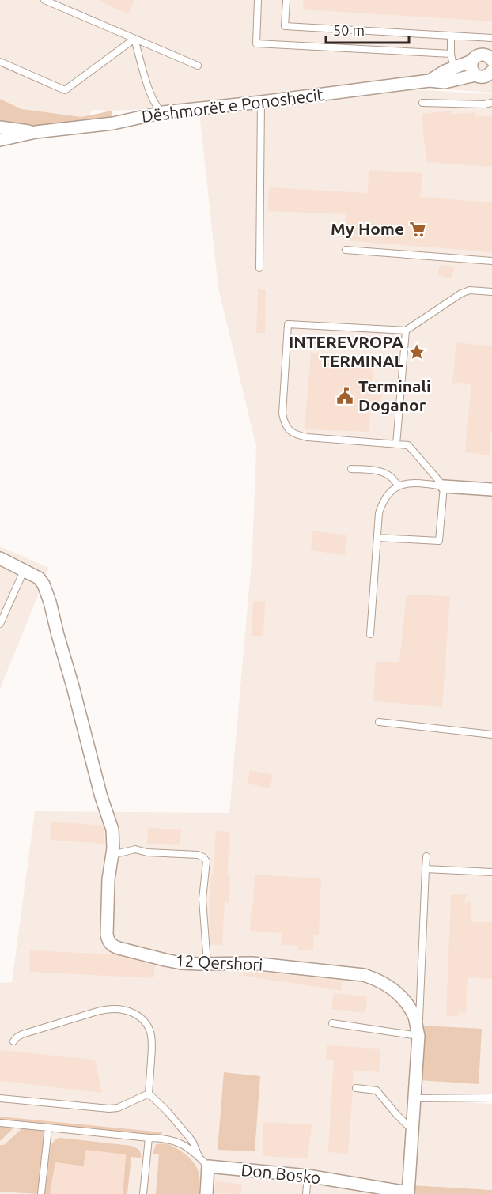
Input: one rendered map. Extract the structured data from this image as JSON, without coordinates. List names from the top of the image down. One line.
{"streets":{"street":["Dëshmorët e Ponoshecit","12 Qershori","Don Bosko"]},"crossings":[["12 Qershori","Don Bosko"]],"places":{"supermarket":["My Home"],"place":["INTEREVROPA TERMINAL"],"public building":["Terminali Doganor"]},"scale_bar":"50 m"}
